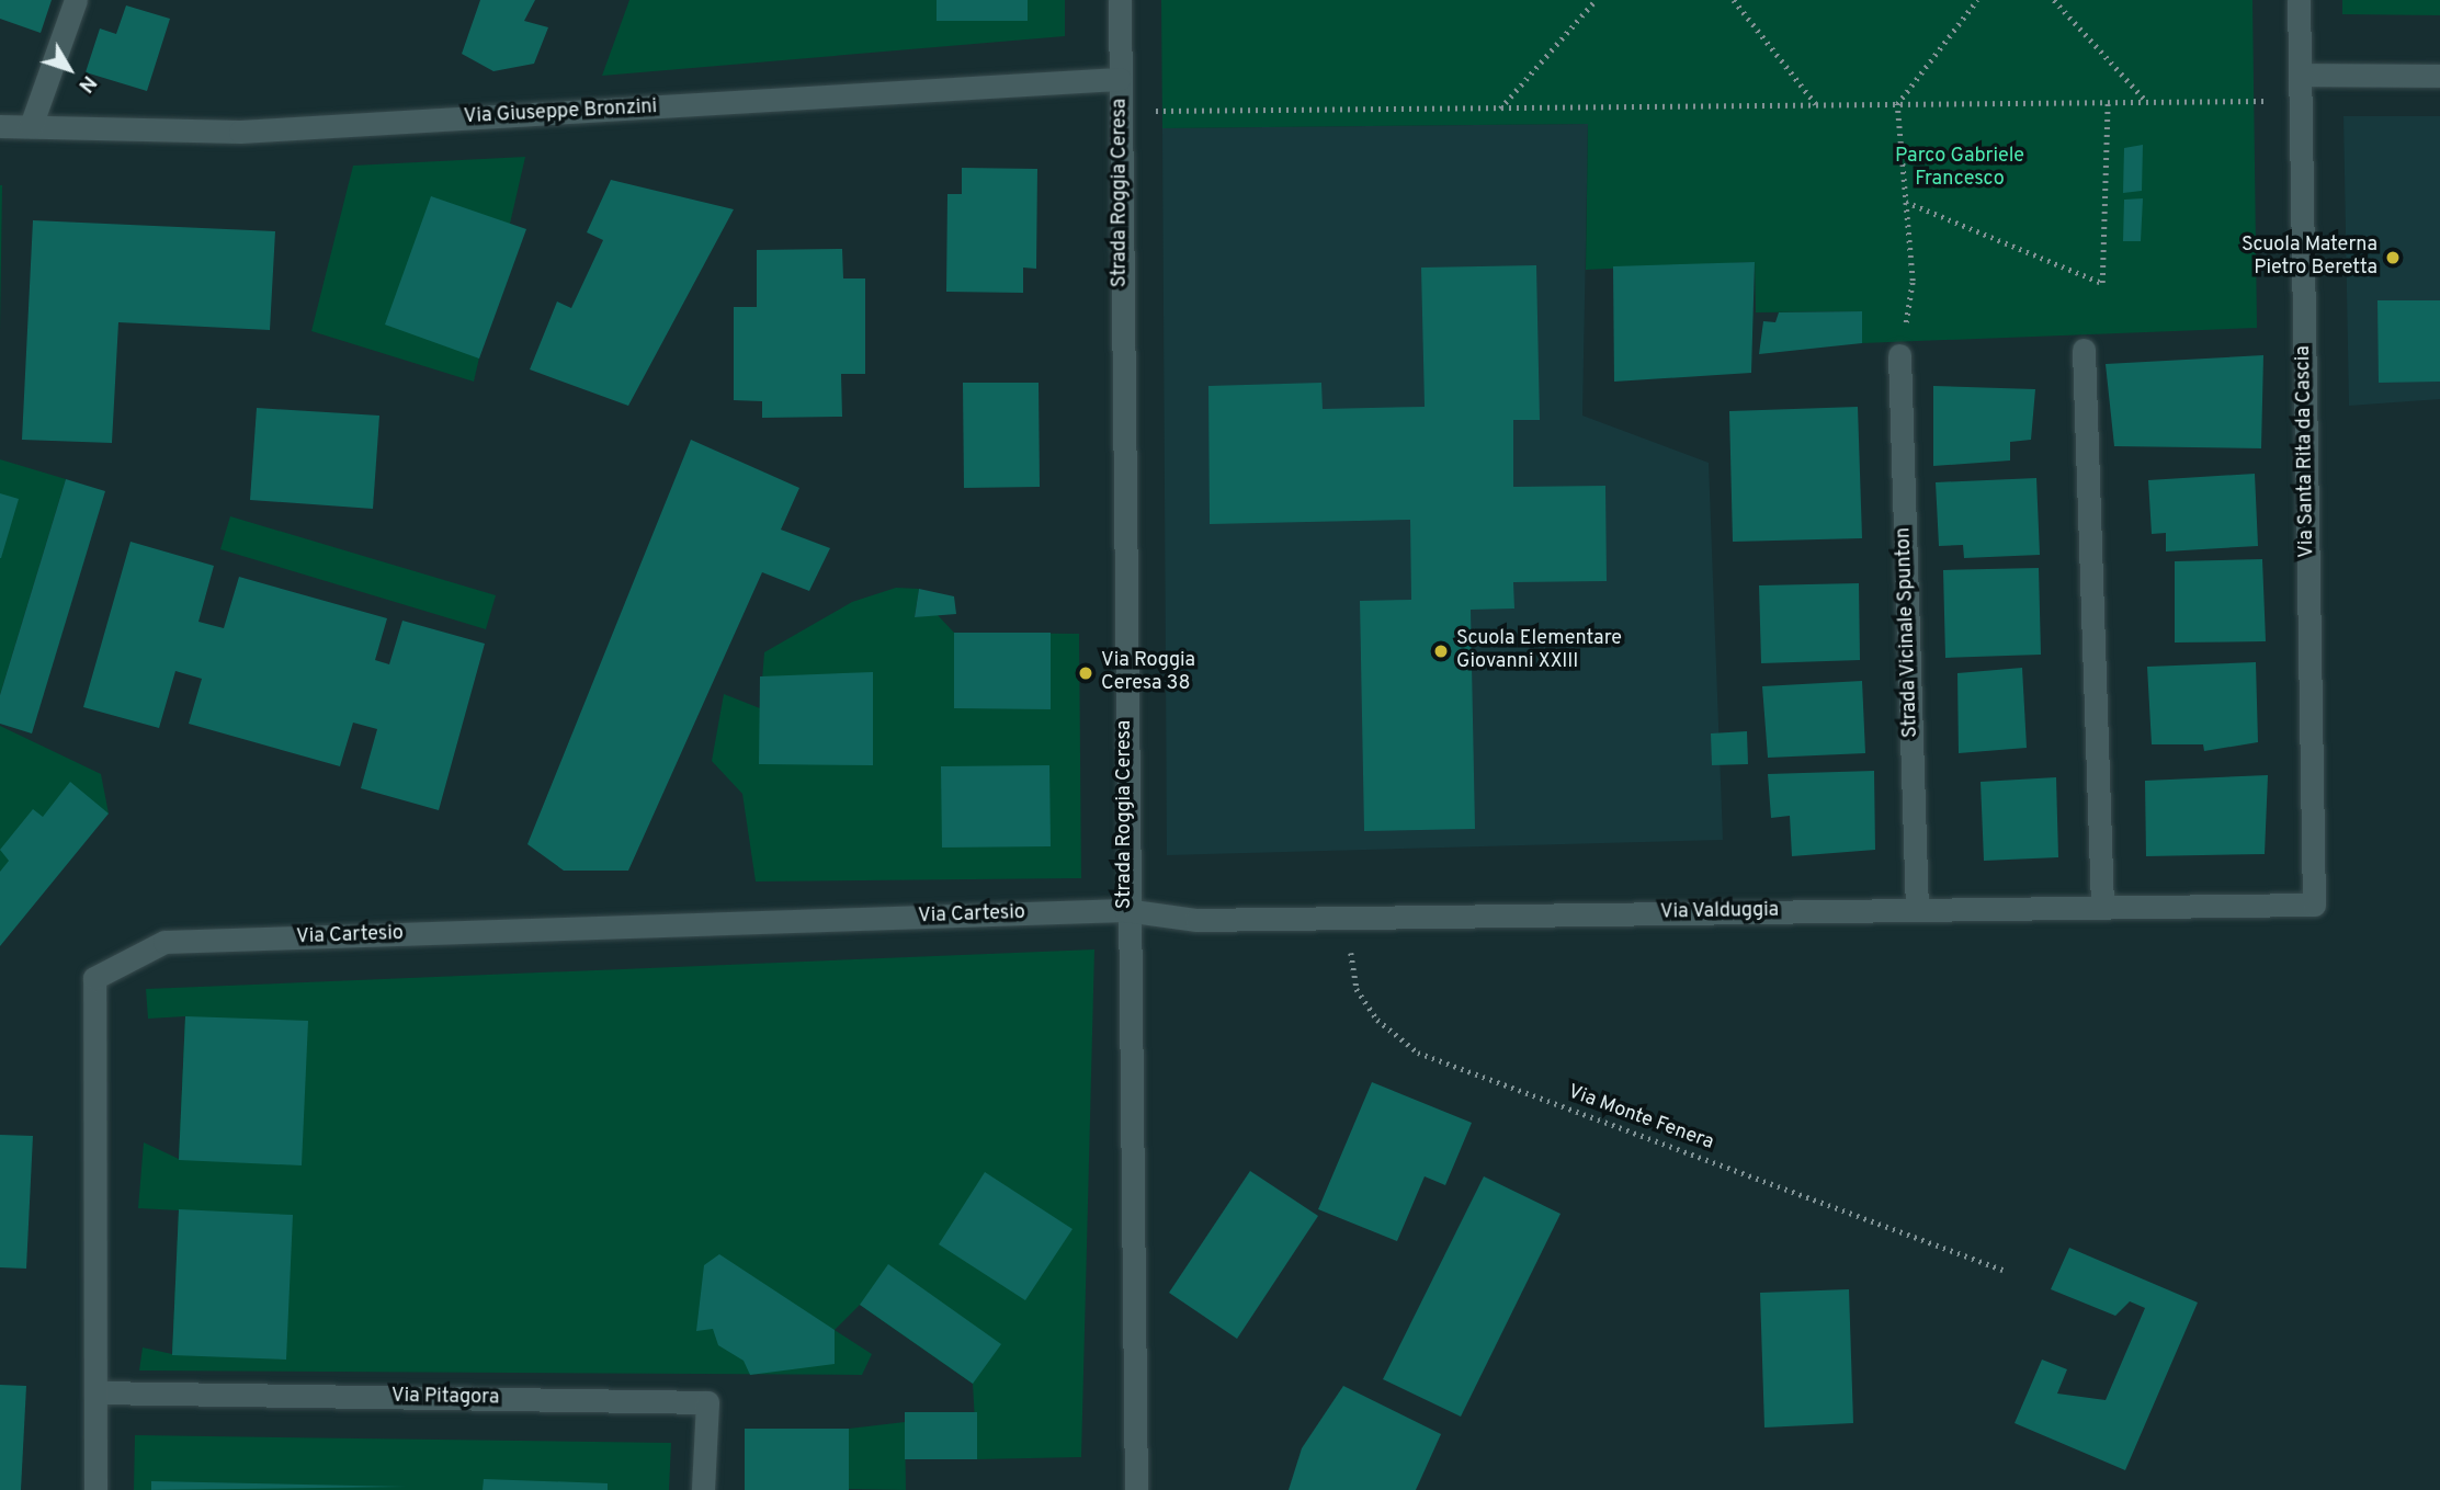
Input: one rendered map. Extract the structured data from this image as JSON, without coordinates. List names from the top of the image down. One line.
{"streets":{"street":["Via Giuseppe Bronzini","Strada Roggia Ceresa","Via Santa Rita da Cascia","Strada Vicinale Spunton","Via Valduggia","Via Cartesio","Via Pitagora"],"path":["Via Monte Fenera"]},"crossings":[["Via Giuseppe Bronzini","Strada Roggia Ceresa"],["Strada Roggia Ceresa","Via Valduggia"],["Strada Roggia Ceresa","Via Cartesio"],["Via Santa Rita da Cascia","Via Valduggia"],["Strada Vicinale Spunton","Via Valduggia"],["Via Valduggia","Via Cartesio"],["Via Valduggia","Via Monte Fenera"],["Via Cartesio","Via Pitagora"]],"parks":["Parco Gabriele Francesco"],"places":["Scuola Materna Pietro Beretta","Scuola Elementare Giovanni XXIII","Via Roggia Ceresa 38"],"north":"bottom right"}
